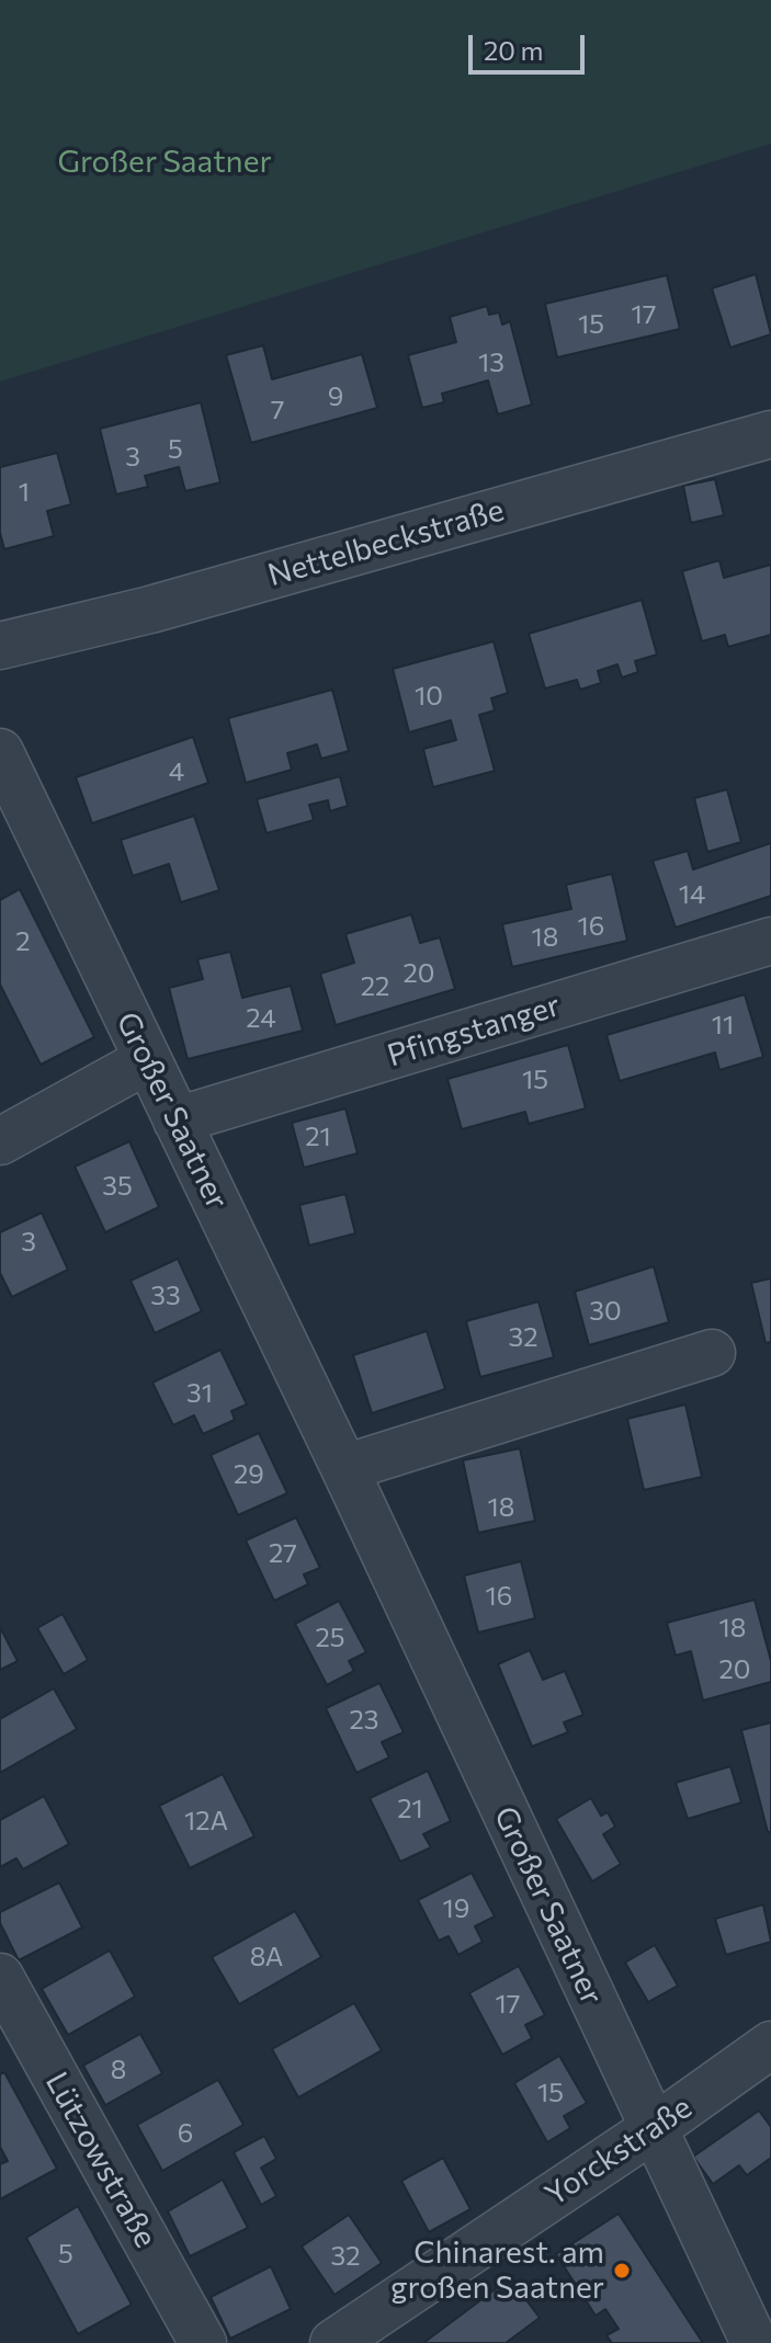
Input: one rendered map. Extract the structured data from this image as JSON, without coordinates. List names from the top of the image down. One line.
{"streets":{"street":["Nettelbeckstraße","Pfingstanger","Großer Saatner","Yorckstraße","Lützowstraße"]},"crossings":[["Pfingstanger","Großer Saatner"],["Großer Saatner","Yorckstraße"]],"parks":["Großer Saatner"],"places":["Chinarest. am großen Saatner"],"house_numbers":["17","15","13","9","7","5","3","1","10","4","14","16","18","2","20","22","24","11","15","21","35","3","33","30","32","31","29","18","27","16","18","25","20","23","21","12A","19","8A","17","8","15","6","5","32"],"scale_bar":"20 m"}
